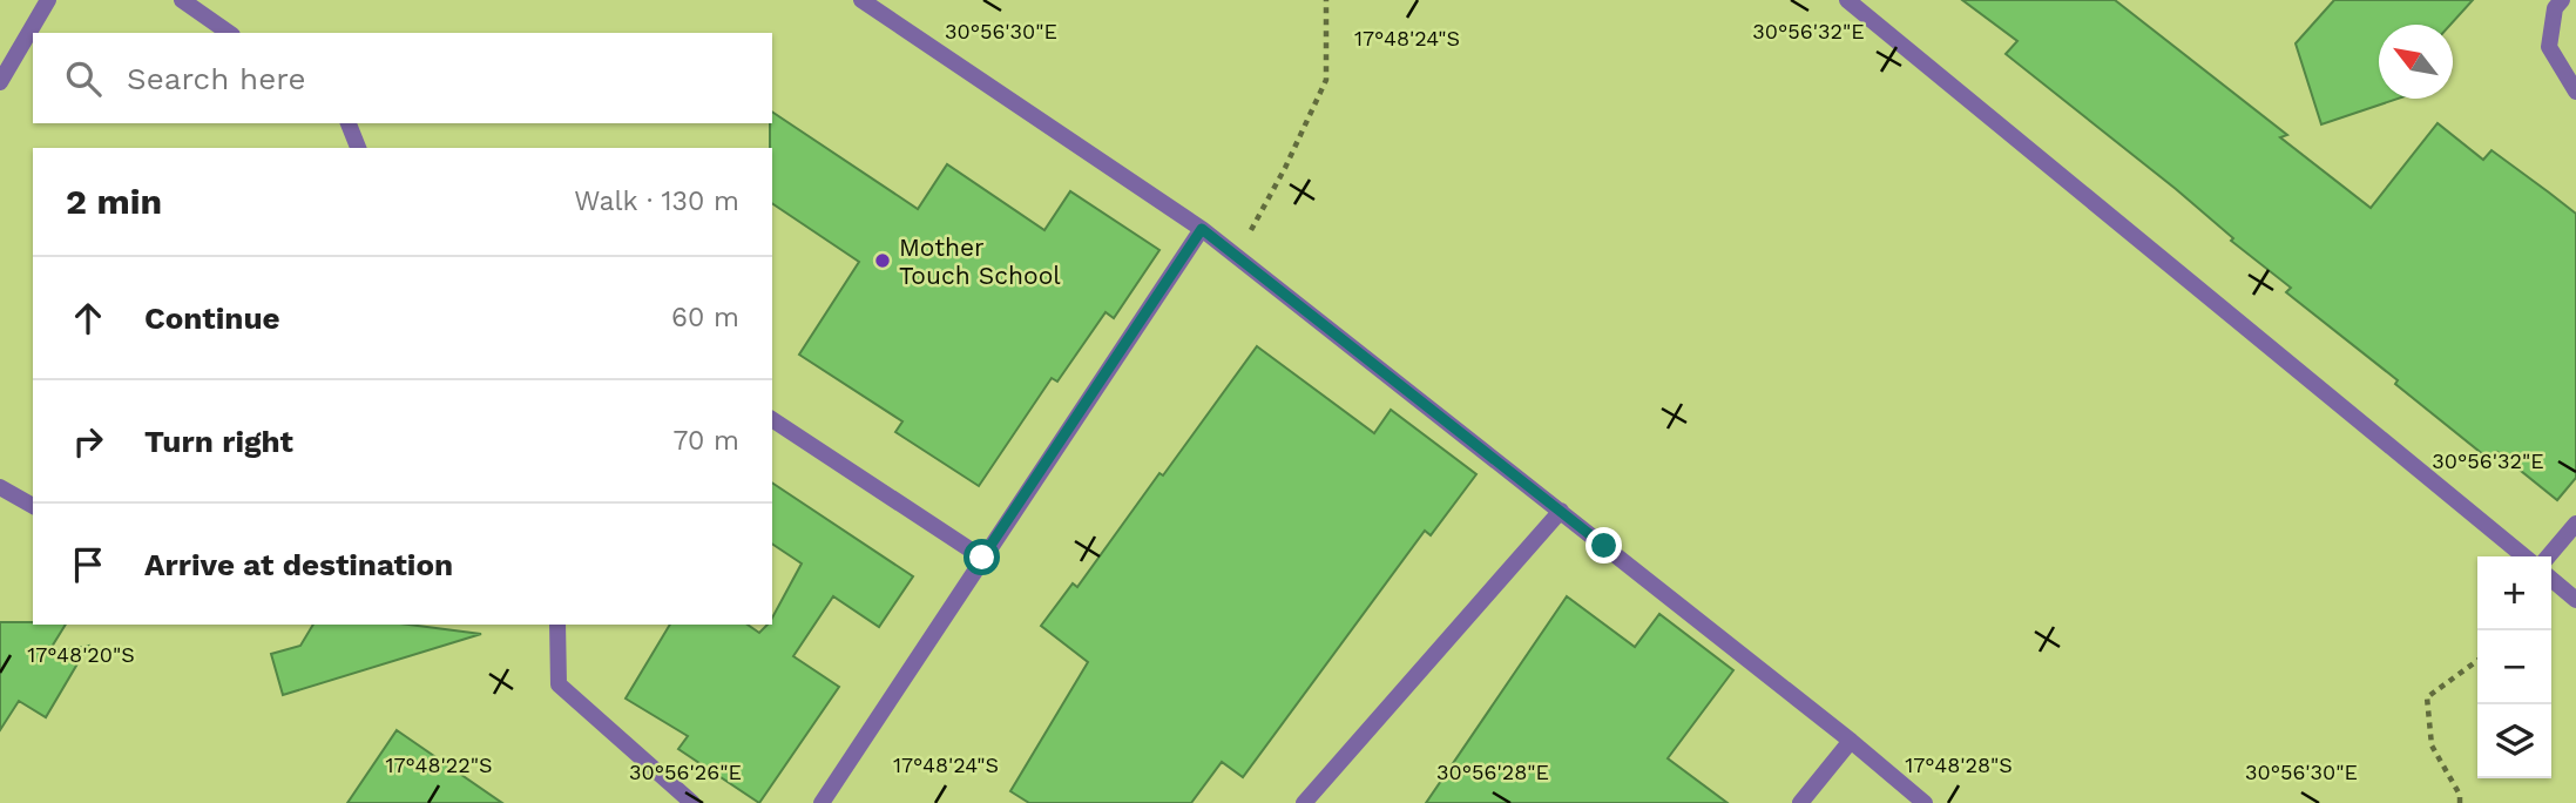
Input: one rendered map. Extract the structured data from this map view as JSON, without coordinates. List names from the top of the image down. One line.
{"places":["Mother Touch School"],"north":"top left","page":{"search":"Search here","heading":["2 min","Walk · 130 m"],"list":[["Continue","60 m"],["Turn right","70 m"],"Arrive at destination"],"map_buttons":["+","−"]},"coordinates":["30°56'30\"E","30°56'32\"E","17°48'24\"S","17°48'20\"S","17°48'22\"S","17°48'28\"S","30°56'26\"E","30°56'28\"E"]}
